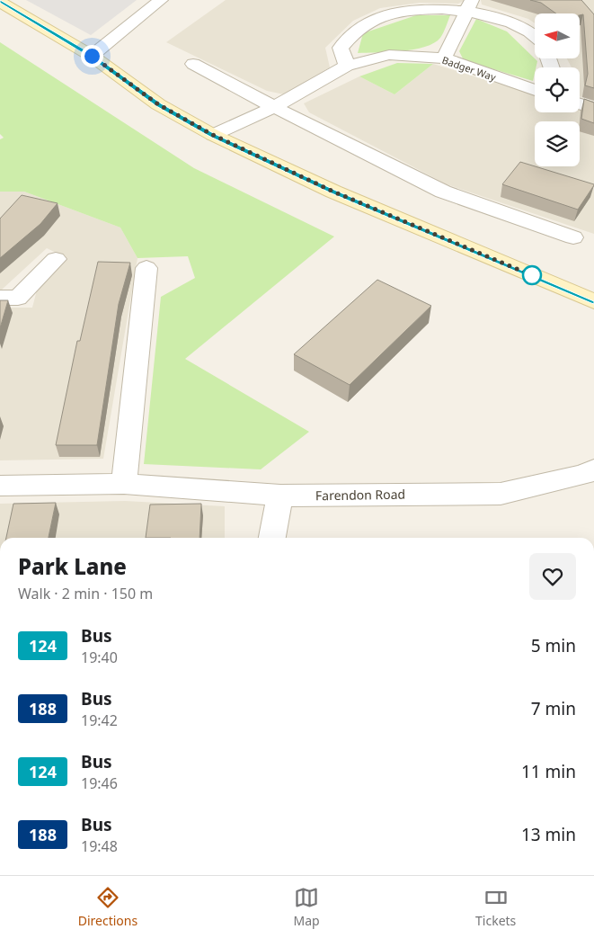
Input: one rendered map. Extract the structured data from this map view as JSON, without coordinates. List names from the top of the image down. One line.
{"streets":{"street":["Badger Way","Farendon Road"]},"lines":["bus line 124"],"north":"left","page":{"heading":["Park Lane","Walk · 2 min · 150 m"],"list":[{"mark":"124","name":"Bus","note":"19:40","value":"5 min"},{"mark":"188","name":"Bus","note":"19:42","value":"7 min"},{"mark":"124","name":"Bus","note":"19:46","value":"11 min"},{"mark":"188","name":"Bus","note":"19:48","value":"13 min"}],"tabs":["Directions","Map","Tickets"]}}
